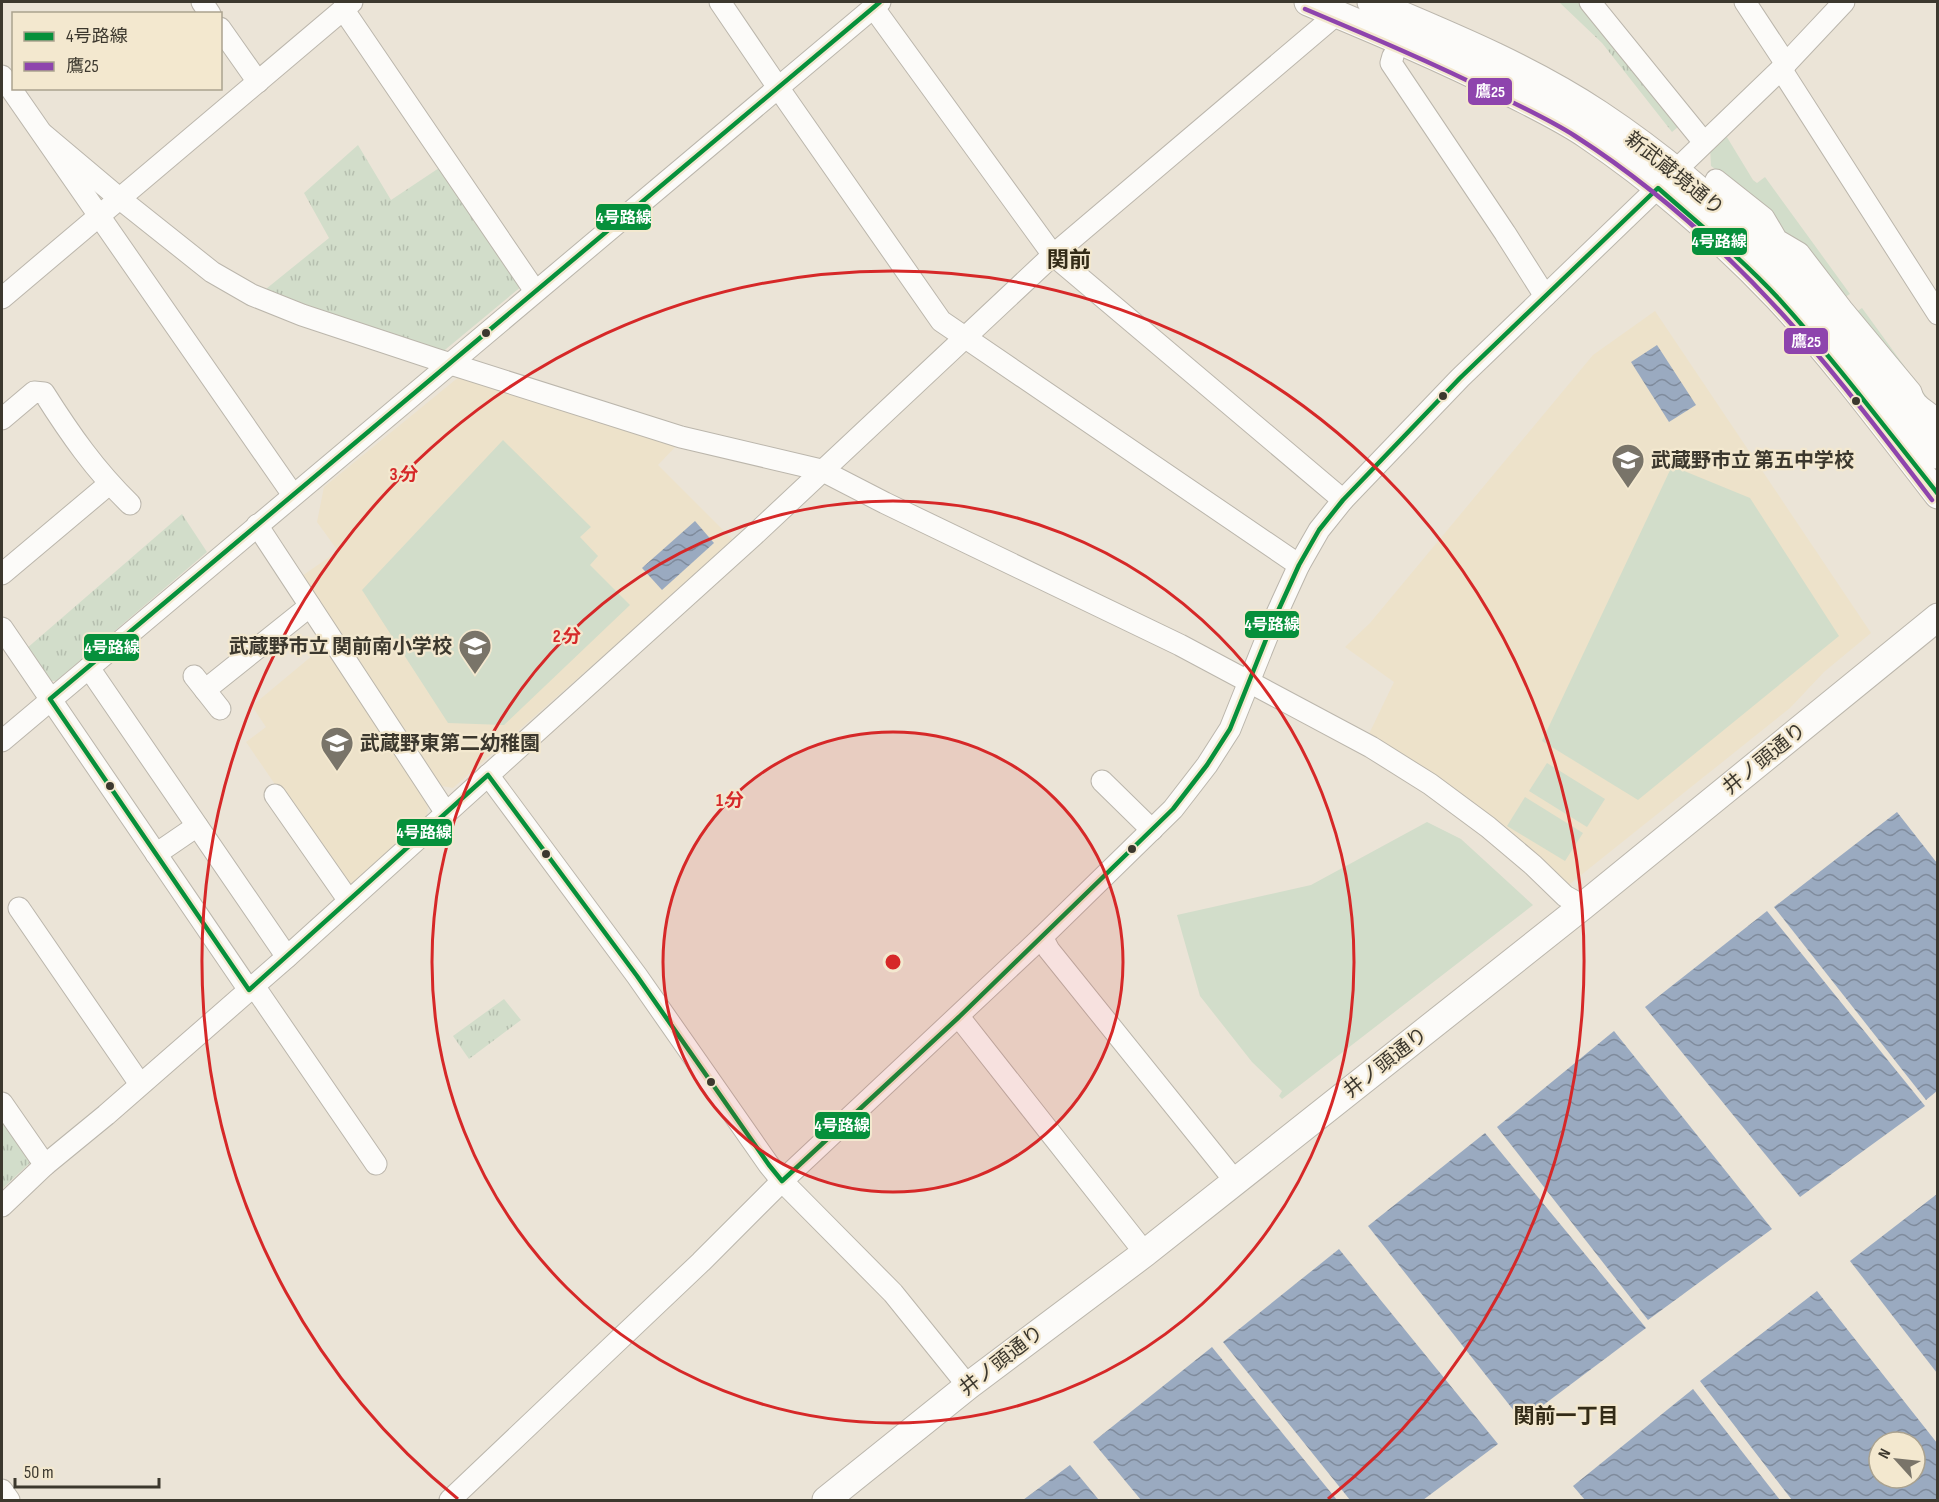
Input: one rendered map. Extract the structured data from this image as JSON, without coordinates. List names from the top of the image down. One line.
{"streets":{"main road":["新武蔵境通り","井ノ頭通り"]},"districts":["関前","関前一丁目"],"places":{"school or university":["武蔵野市立 第五中学校","武蔵野市立 関前南小学校","武蔵野東第二幼稚園"]},"lines":["transit line 4号路線","transit line 鷹25"],"legend":["4号路線","鷹25"],"scale_bar":"50 m","north":"top left","rings":["3 分","2 分","1 分"]}
